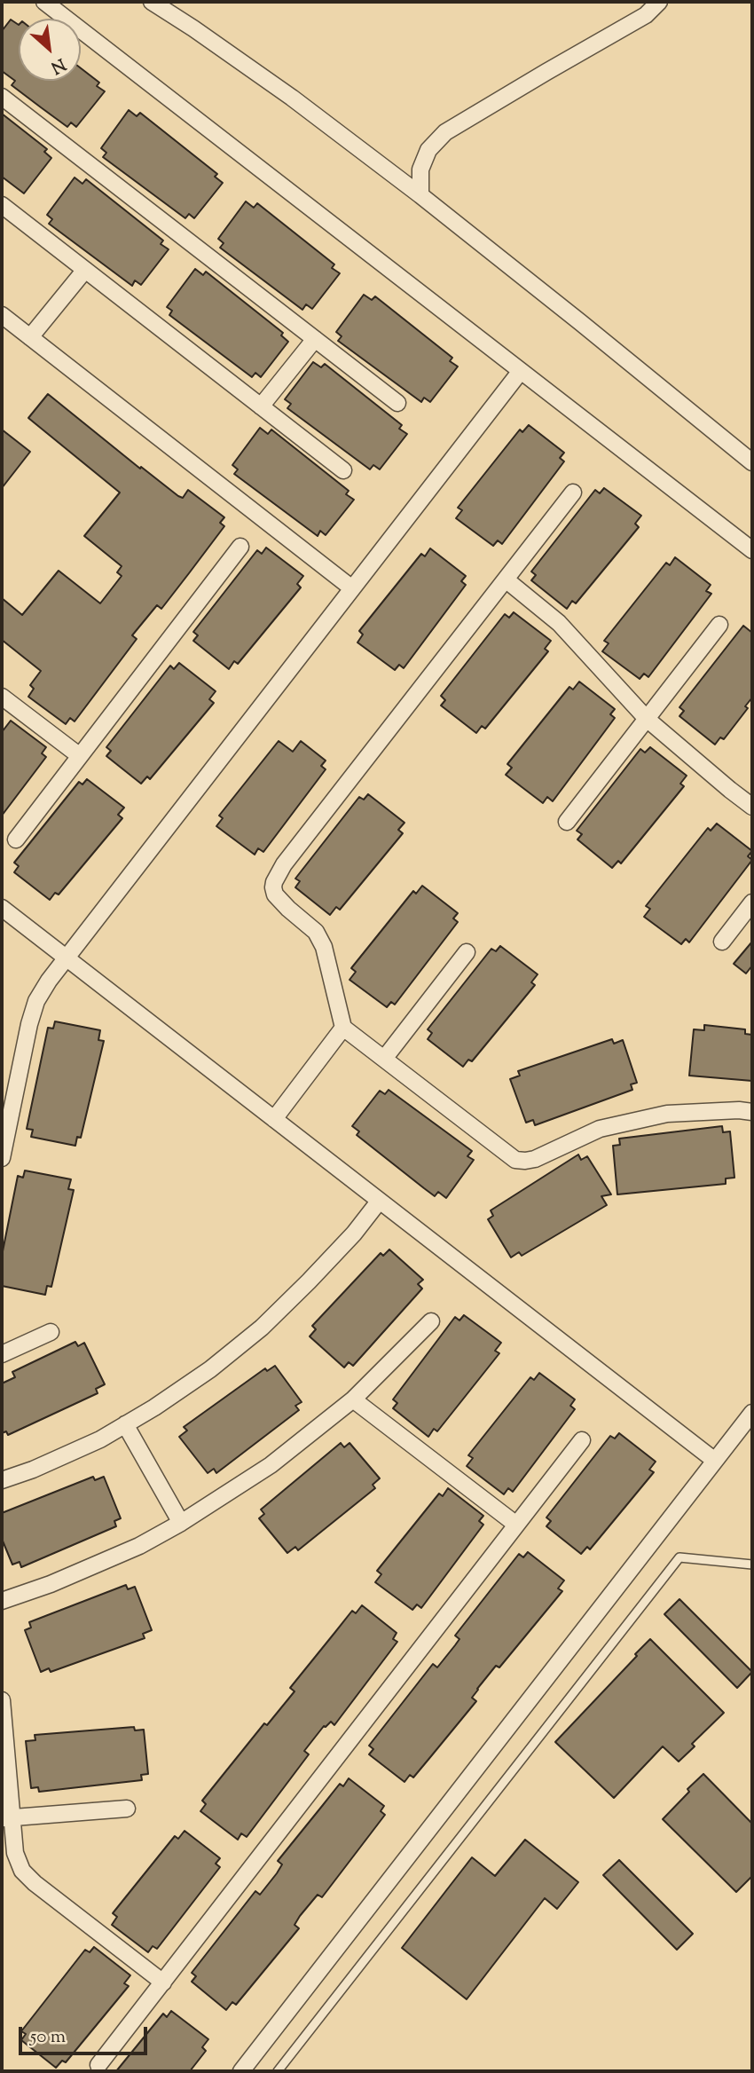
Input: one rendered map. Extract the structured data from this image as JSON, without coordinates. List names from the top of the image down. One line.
{"scale_bar":"50 m","north":"bottom right"}
